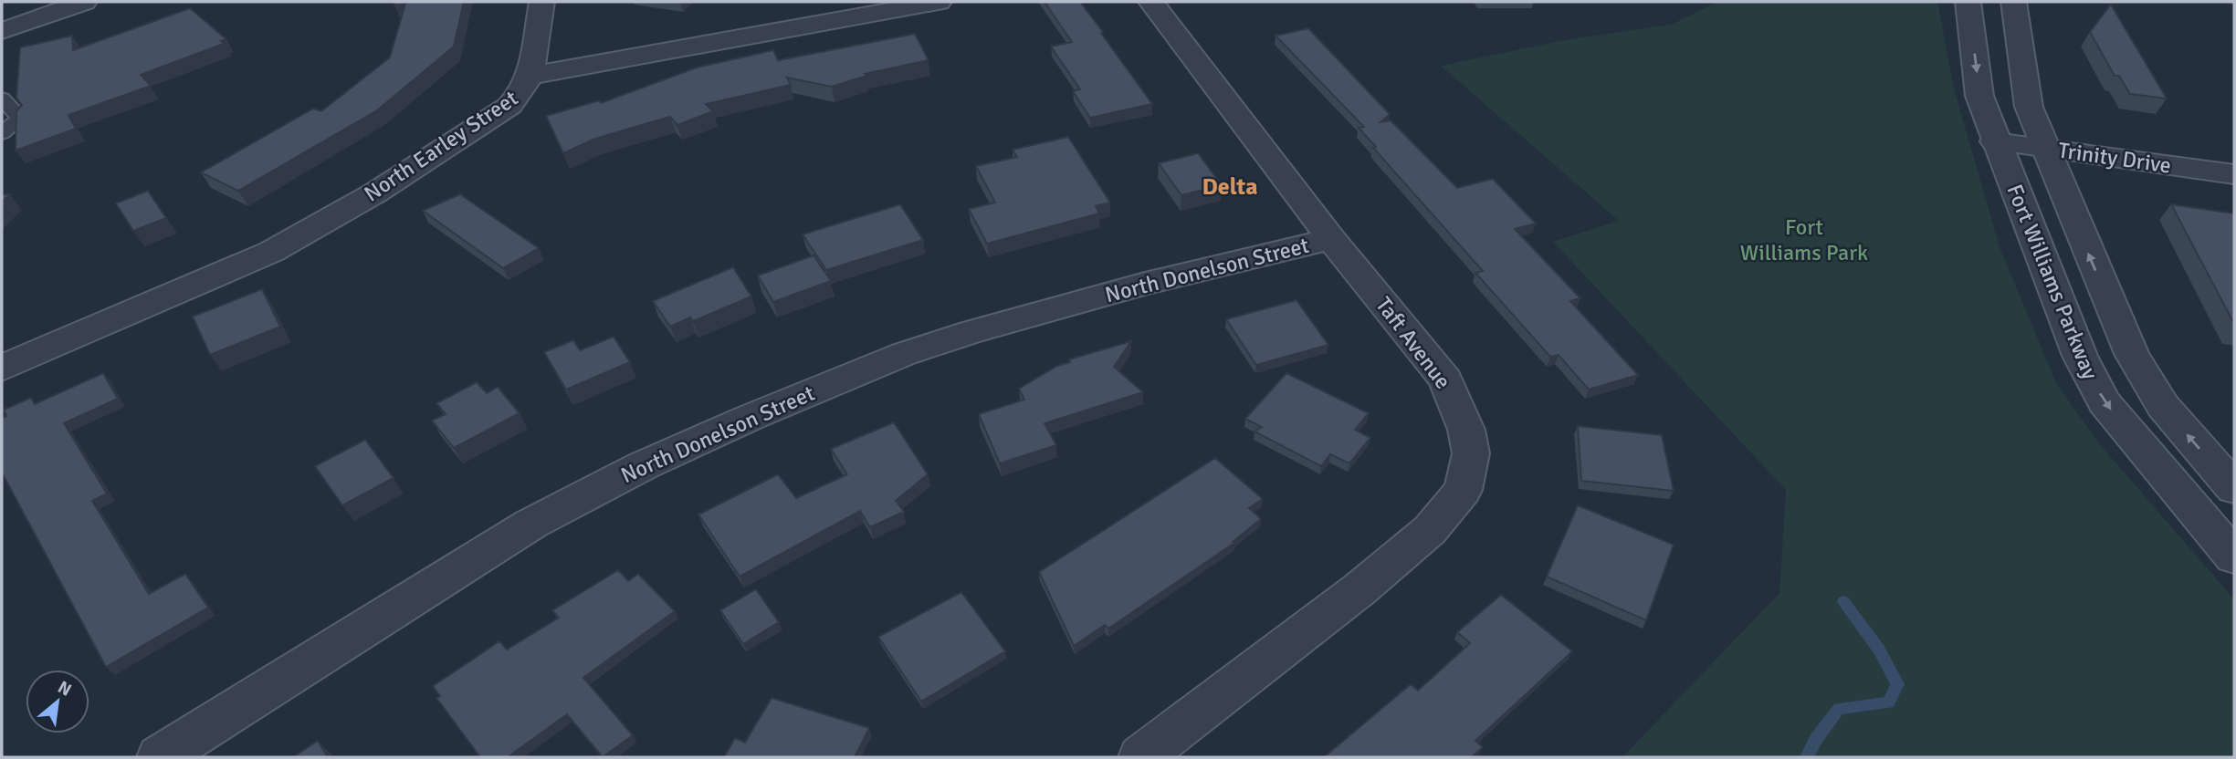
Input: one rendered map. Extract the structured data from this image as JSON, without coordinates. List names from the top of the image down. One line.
{"streets":{"street":["North Earley Street","Trinity Drive","North Donelson Street","Fort Williams Parkway","Taft Avenue"]},"crossings":[["Trinity Drive","Fort Williams Parkway"],["North Donelson Street","Taft Avenue"]],"districts":["Delta"],"parks":["Fort Williams Park"],"north":"top right"}
